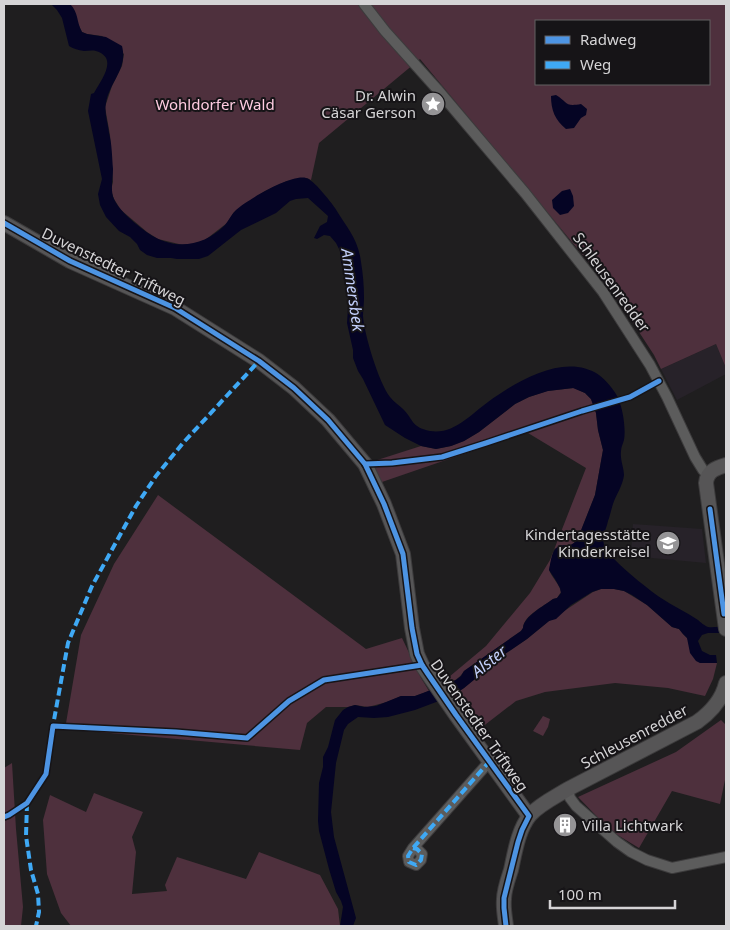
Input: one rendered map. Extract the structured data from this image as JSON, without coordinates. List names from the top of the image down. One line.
{"streets":{"street":["Duvenstedter Triftweg","Schleusenredder"]},"crossings":[["Duvenstedter Triftweg","Schleusenredder"]],"water":["Ammersbek","Alster"],"parks":["Wohldorfer Wald"],"places":{"place":["Dr. Alwin Cäsar Gerson"],"school or university":["Kindertagesstätte Kinderkreisel"],"building":["Villa Lichtwark"]},"legend":["Radweg","Weg"],"scale_bar":"100 m"}
